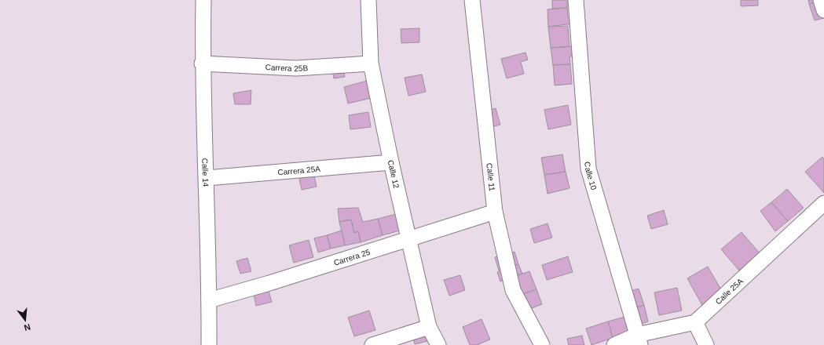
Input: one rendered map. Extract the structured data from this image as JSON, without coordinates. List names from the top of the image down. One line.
{"streets":{"street":["Carrera 25B","Carrera 25A","Calle 14","Calle 12","Calle 10","Calle 11","Carrera 25","Calle 25A"]},"crossings":[["Carrera 25B","Calle 14"],["Carrera 25B","Calle 12"],["Carrera 25A","Calle 14"],["Carrera 25A","Calle 12"],["Calle 14","Carrera 25"],["Calle 12","Carrera 25"],["Calle 11","Carrera 25"]],"north":"bottom"}
